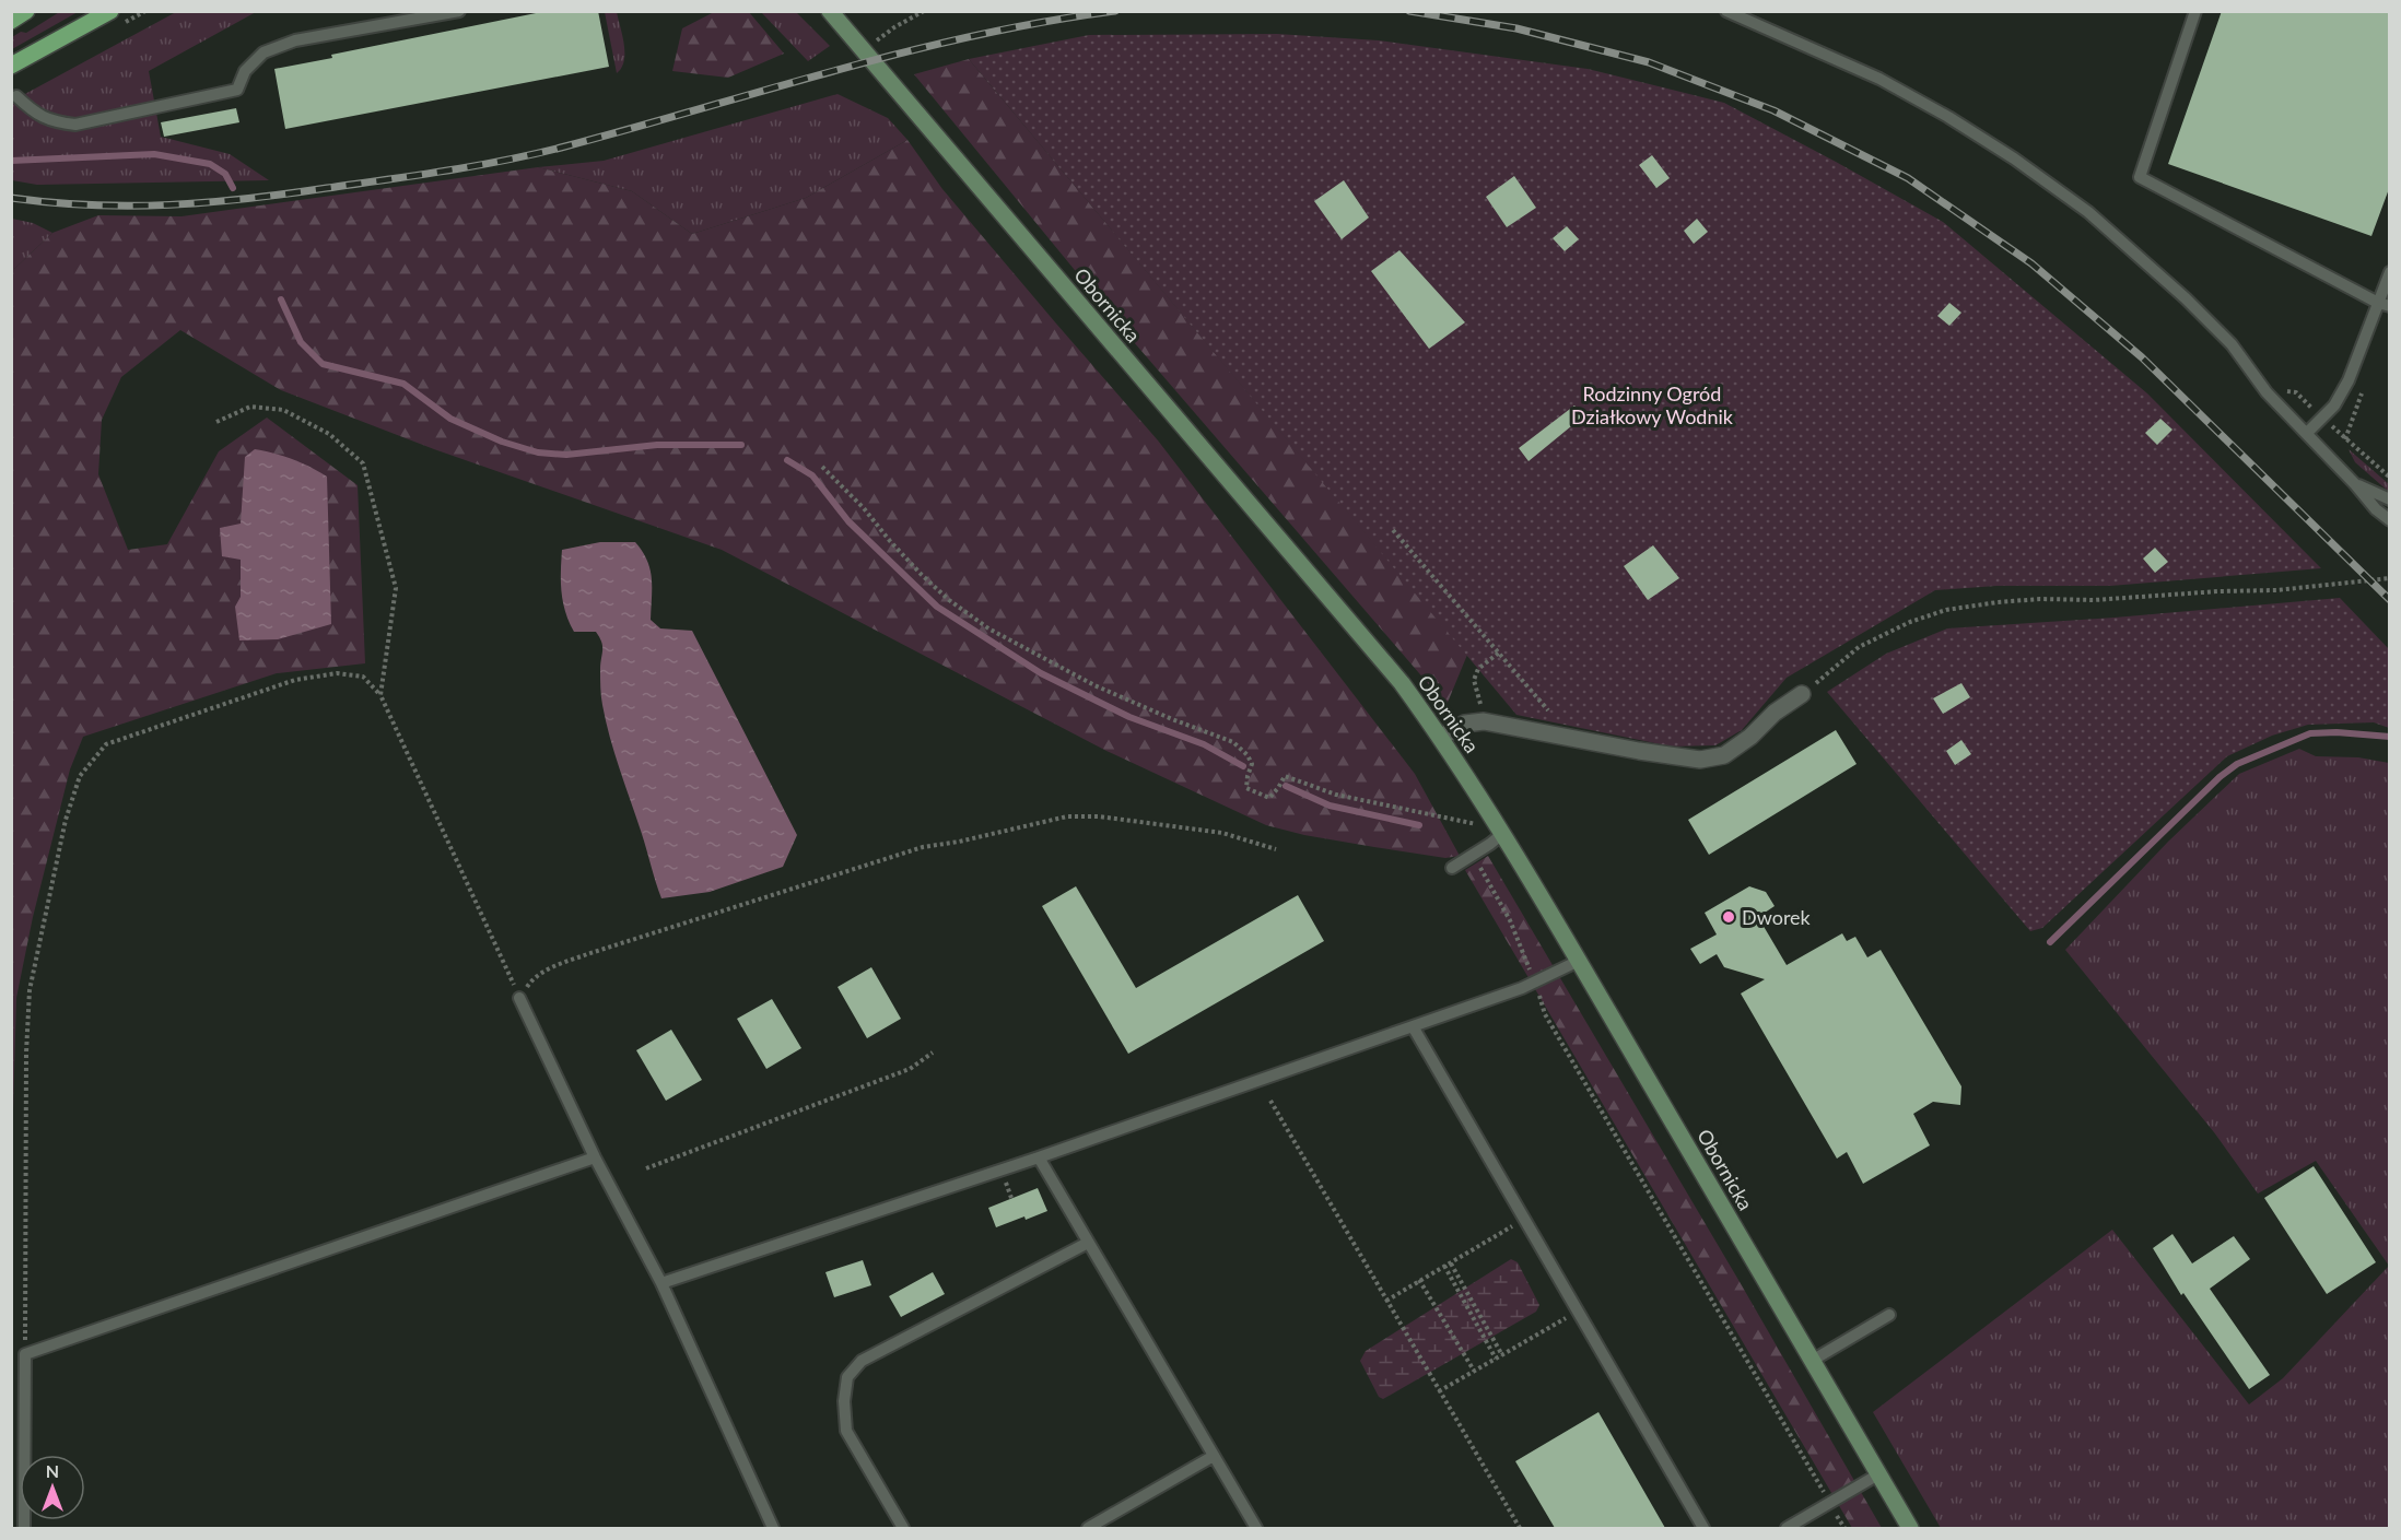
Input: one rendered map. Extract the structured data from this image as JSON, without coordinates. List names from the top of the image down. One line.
{"streets":{"main road":["Obornicka"]},"parks":["Rodzinny Ogród Działkowy Wodnik"],"places":["Dworek"],"north":"top"}
